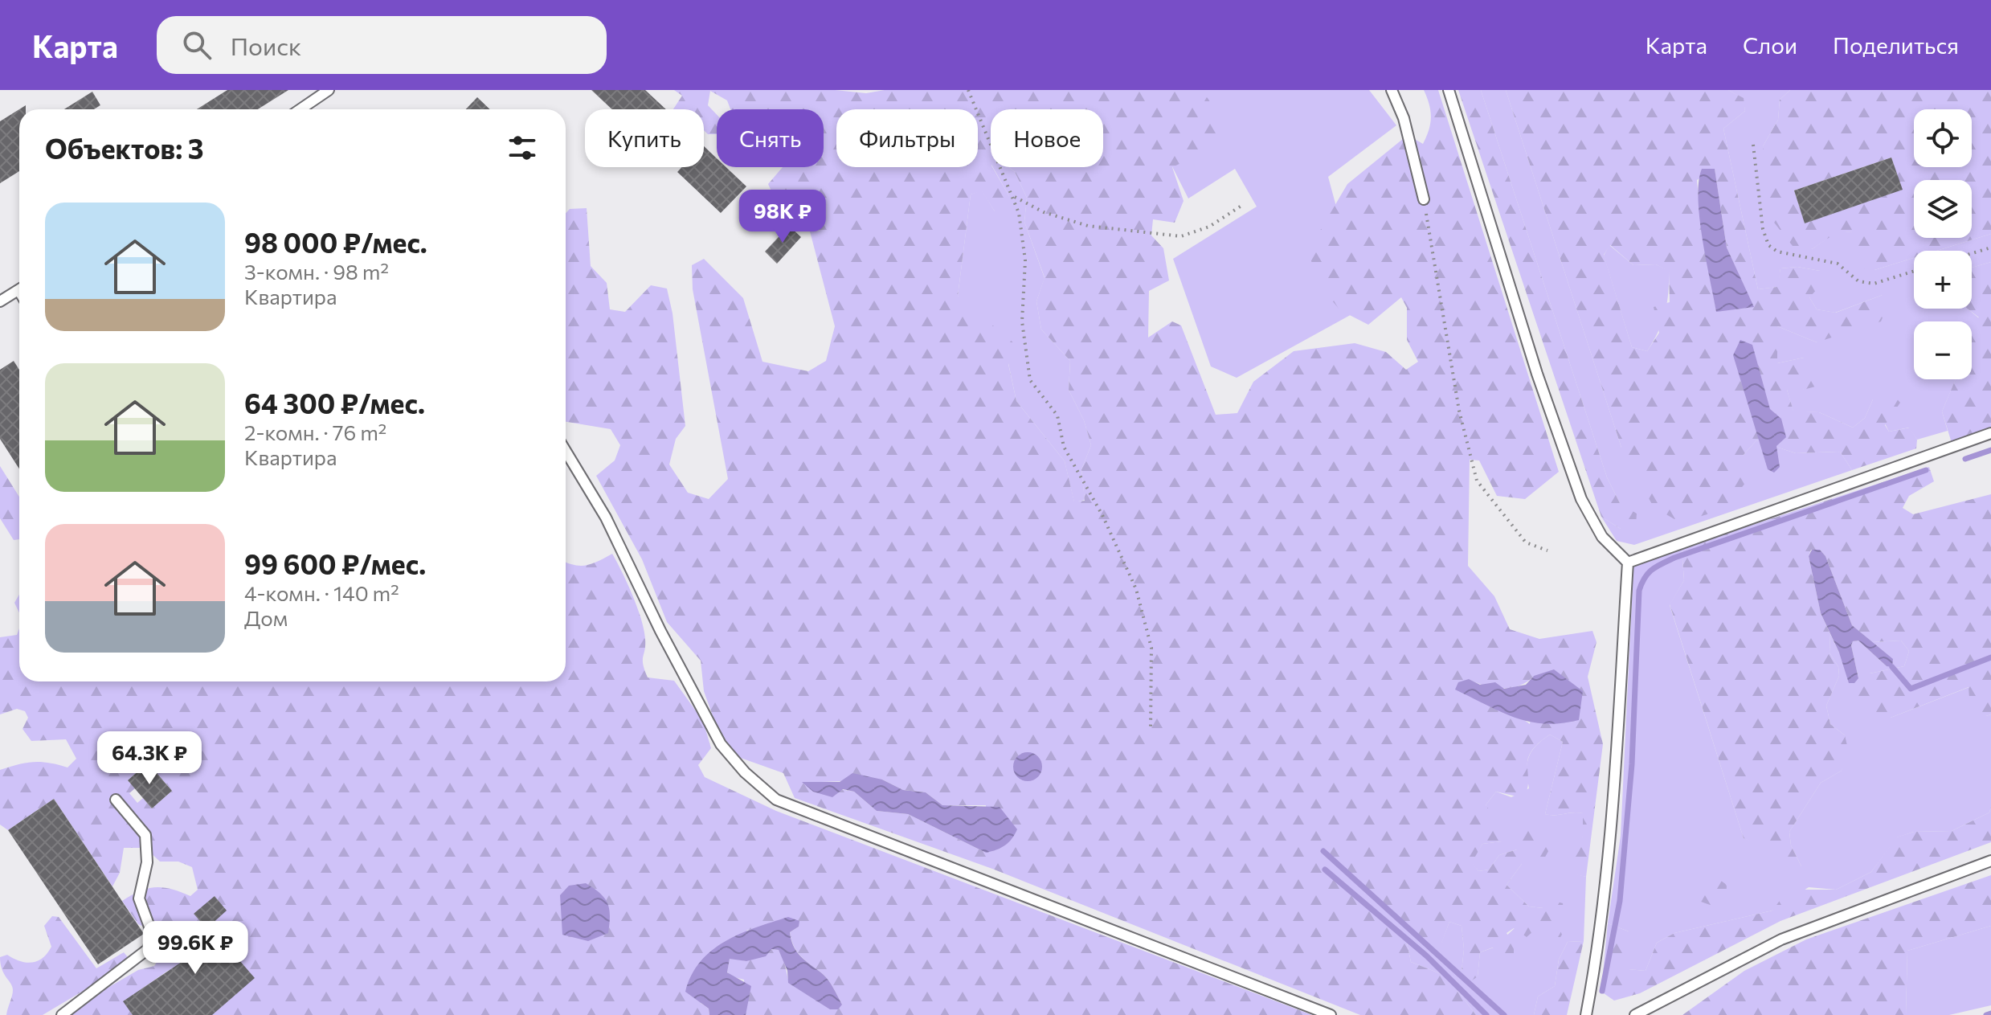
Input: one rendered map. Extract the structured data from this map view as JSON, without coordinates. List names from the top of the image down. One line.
{"page":{"header":"Карта","search":"Поиск","nav":["Карта","Слои","Поделиться"],"map_buttons":["+","−"],"chip":["Купить","Снять","Фильтры","Новое"],"heading":"Объектов: 3","list":[{"name":"98 000 ₽/мес.","note":"3-комн. · 98 m² · Квартира"},{"name":"64 300 ₽/мес.","note":"2-комн. · 76 m² · Квартира"},{"name":"99 600 ₽/мес.","note":"4-комн. · 140 m² · Дом"}],"price":["98K ₽","64.3K ₽","99.6K ₽"]}}
